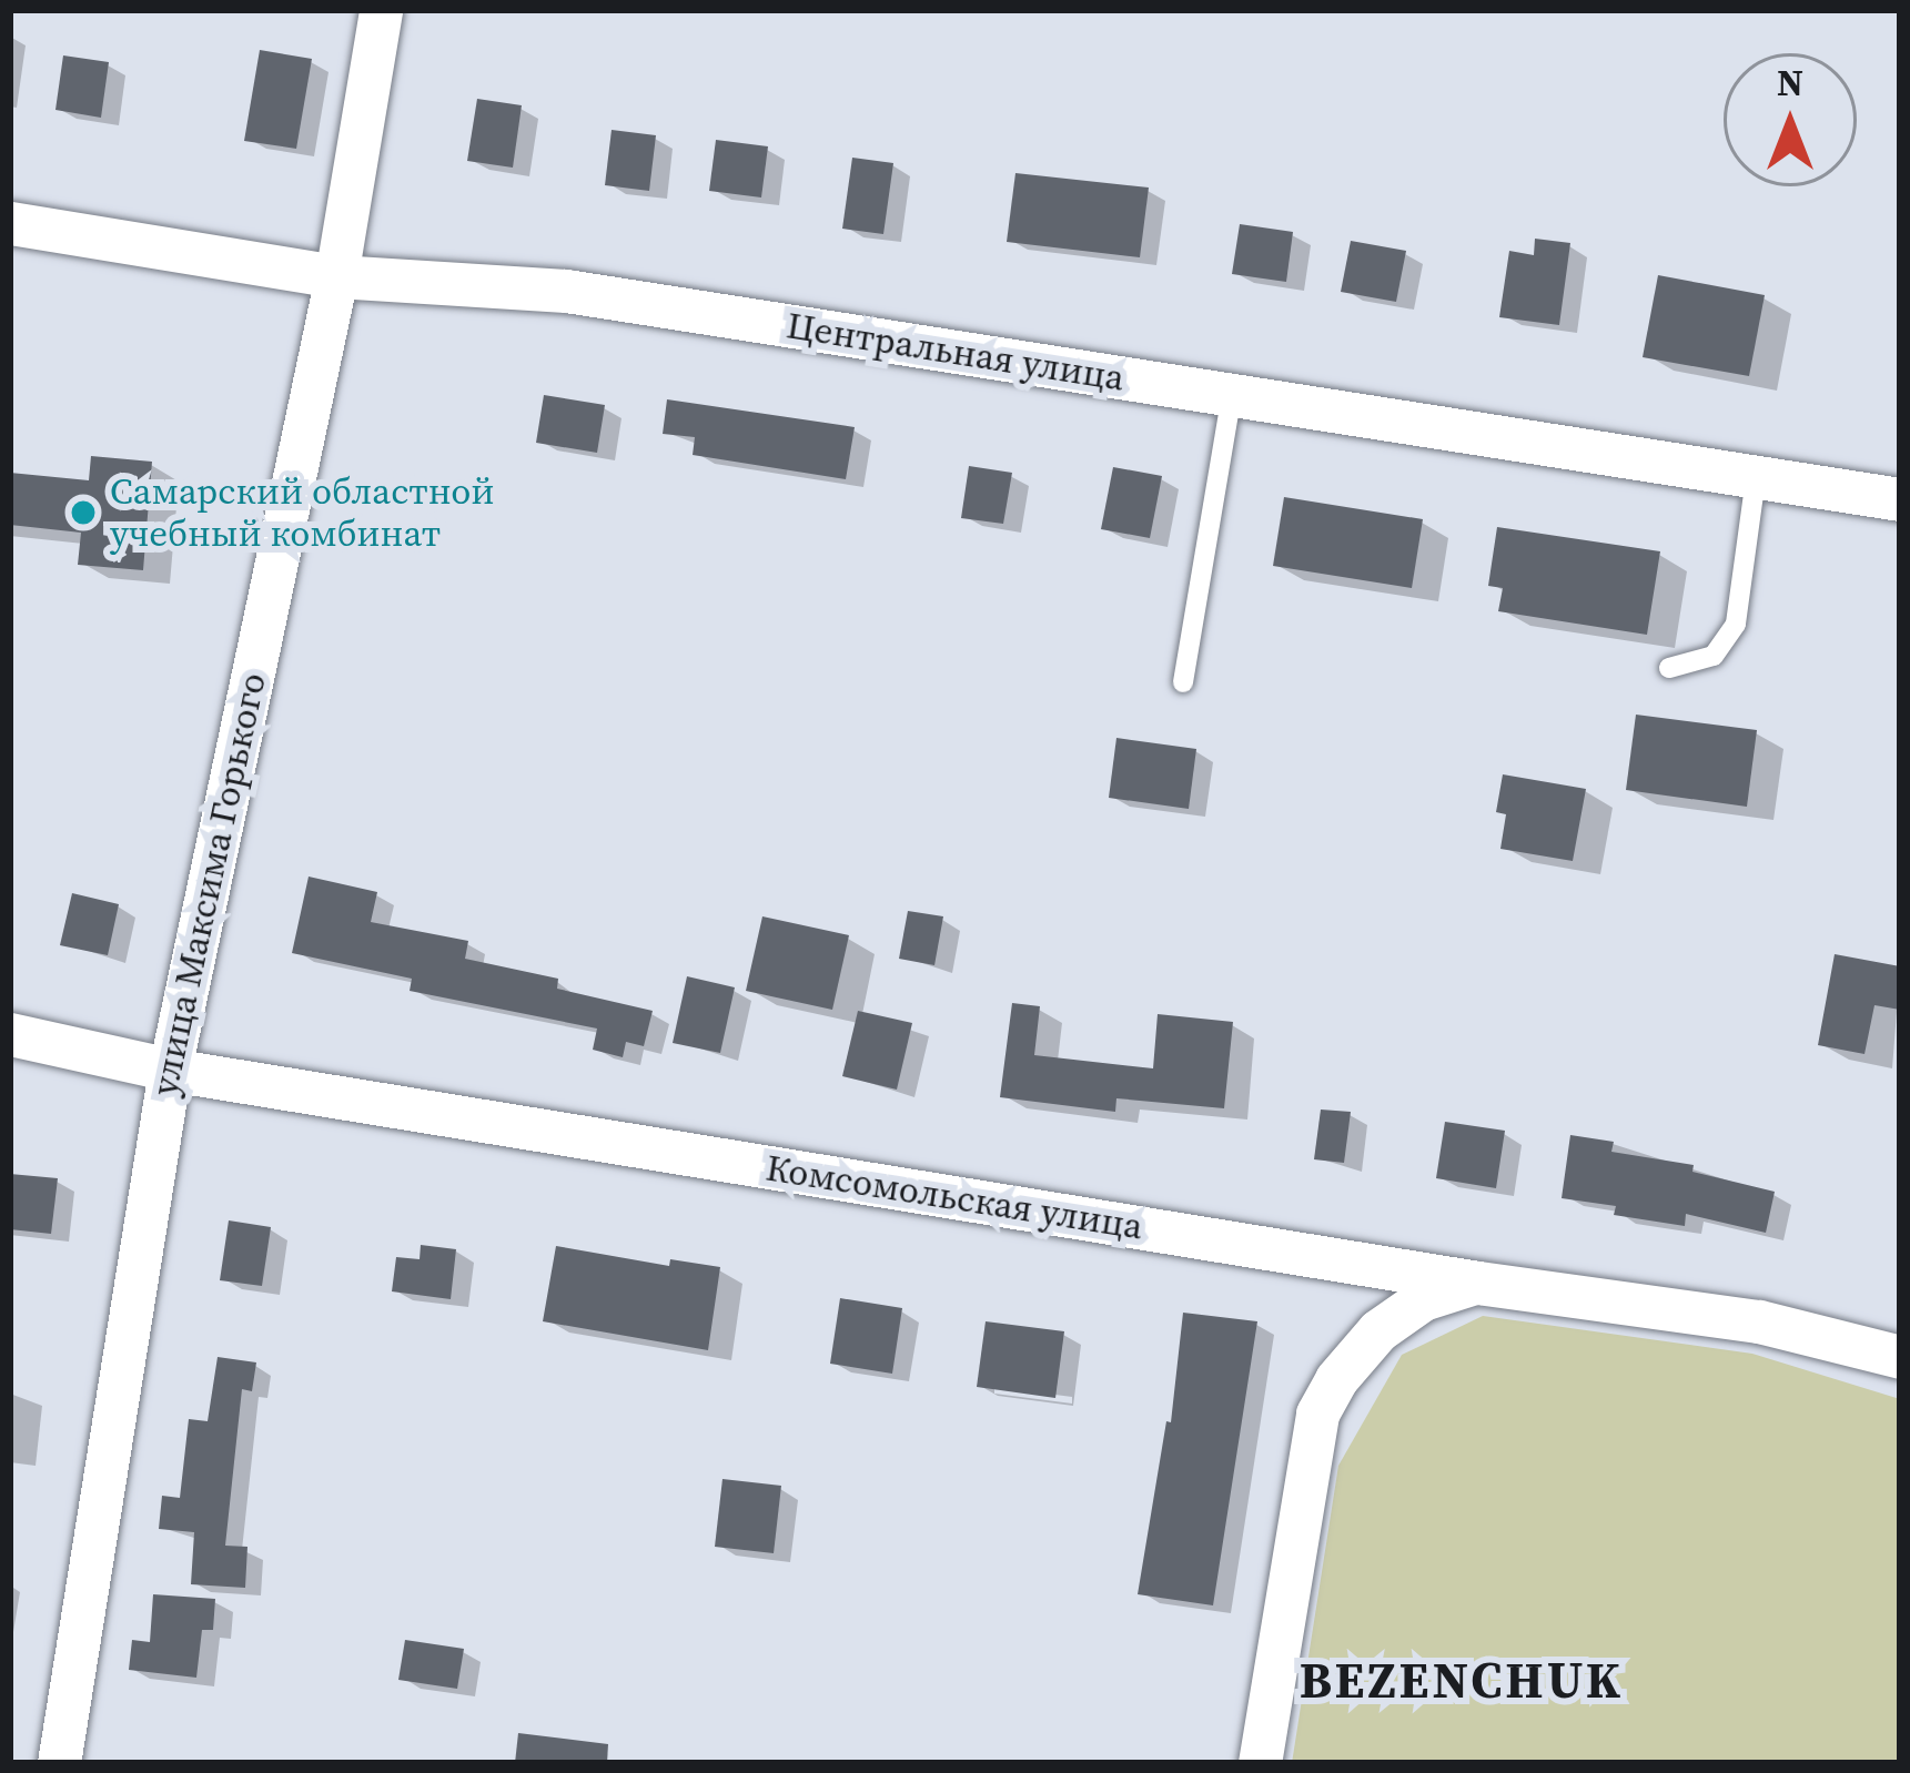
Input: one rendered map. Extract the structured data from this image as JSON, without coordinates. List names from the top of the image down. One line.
{"streets":{"street":["Центральная улица","улица Максима Горького","Комсомольская улица"]},"crossings":[["Центральная улица","улица Максима Горького"],["улица Максима Горького","Комсомольская улица"]],"districts":["BEZENCHUK"],"places":["Самарский областной учебный комбинат"],"north":"top"}
